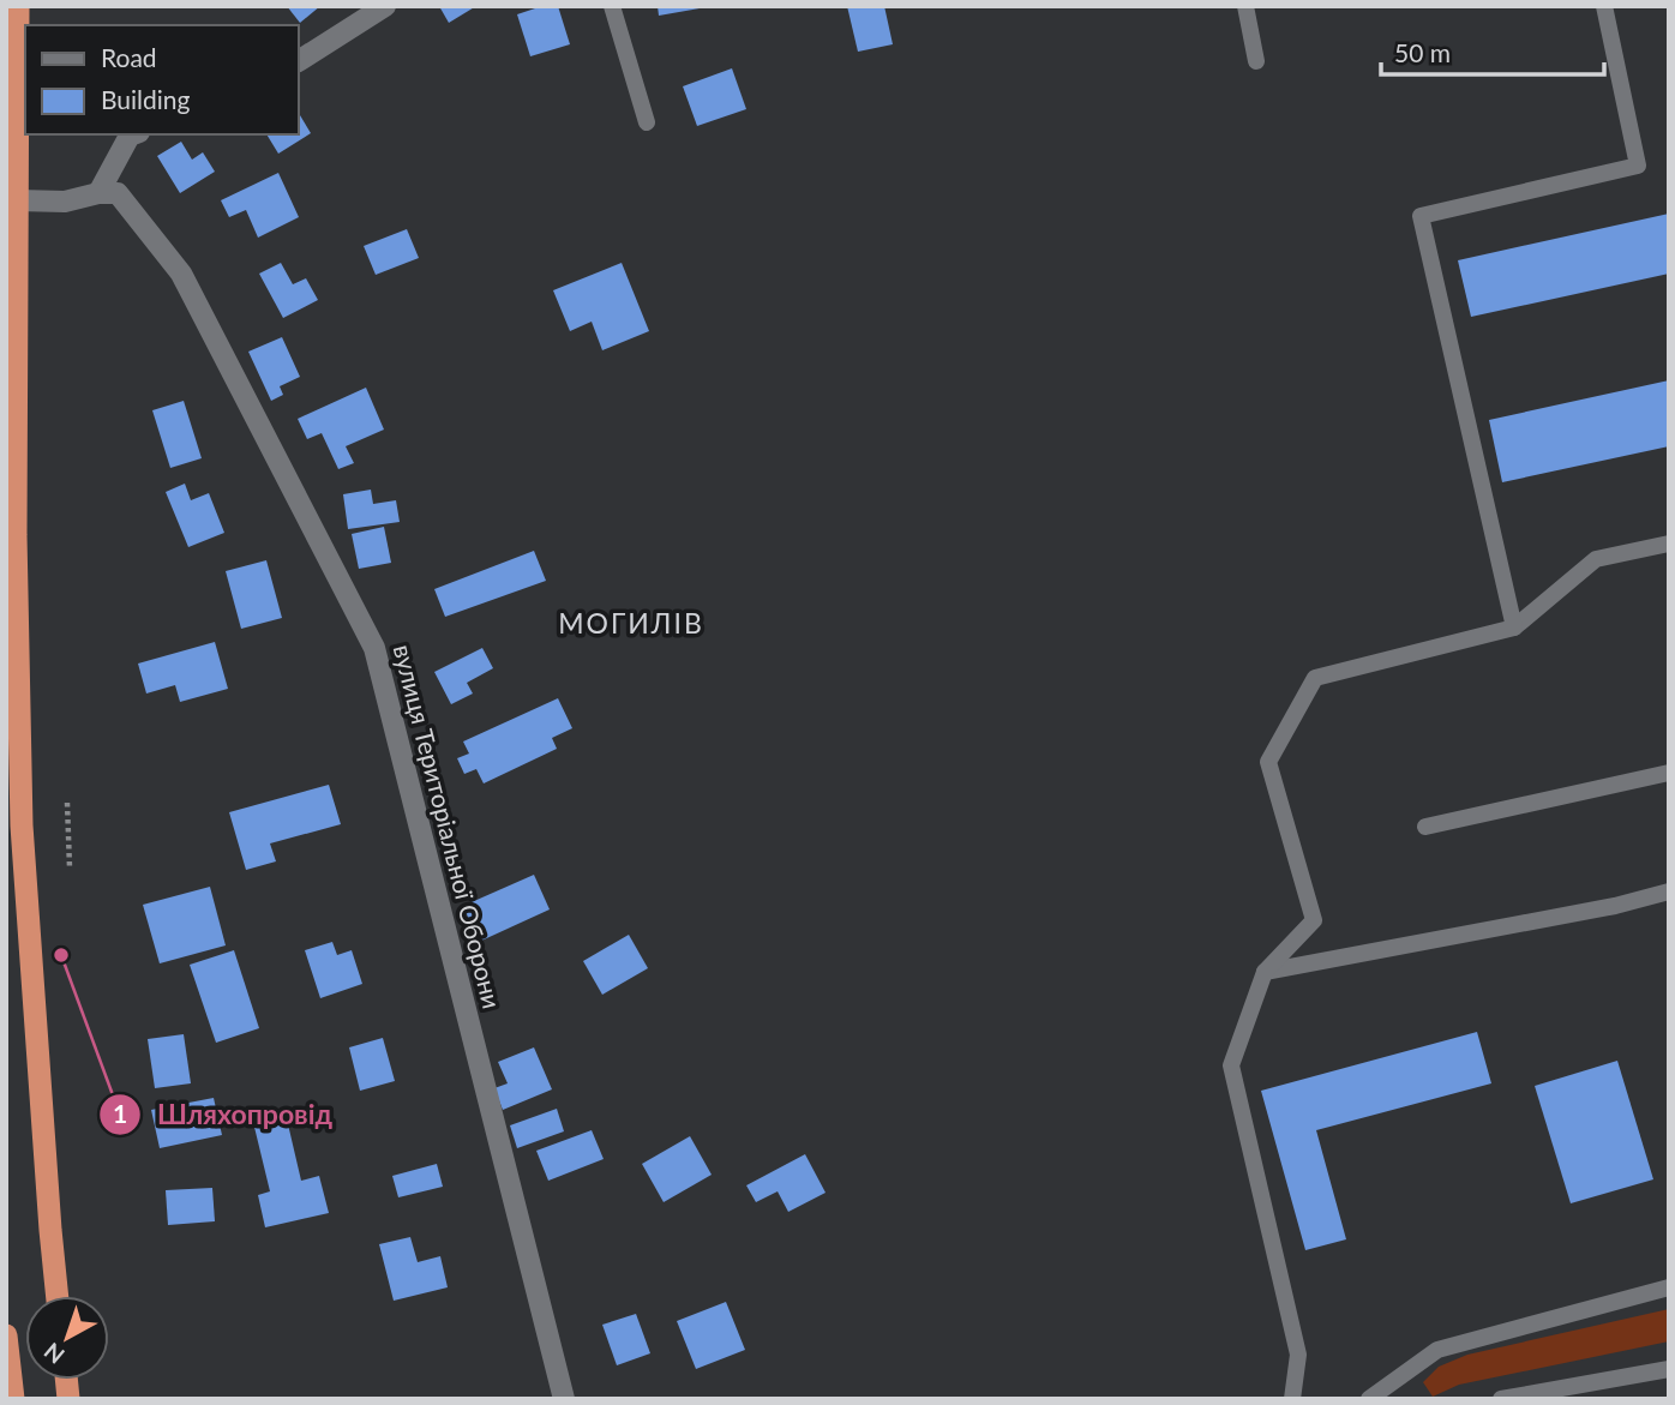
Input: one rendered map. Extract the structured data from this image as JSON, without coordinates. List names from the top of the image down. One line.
{"streets":{"street":["вулиця Територіальної Оборони"]},"districts":["МОГИЛІВ"],"places":["Шляхопровід"],"legend":["Road","Building"],"scale_bar":"50 m","north":"bottom left"}
